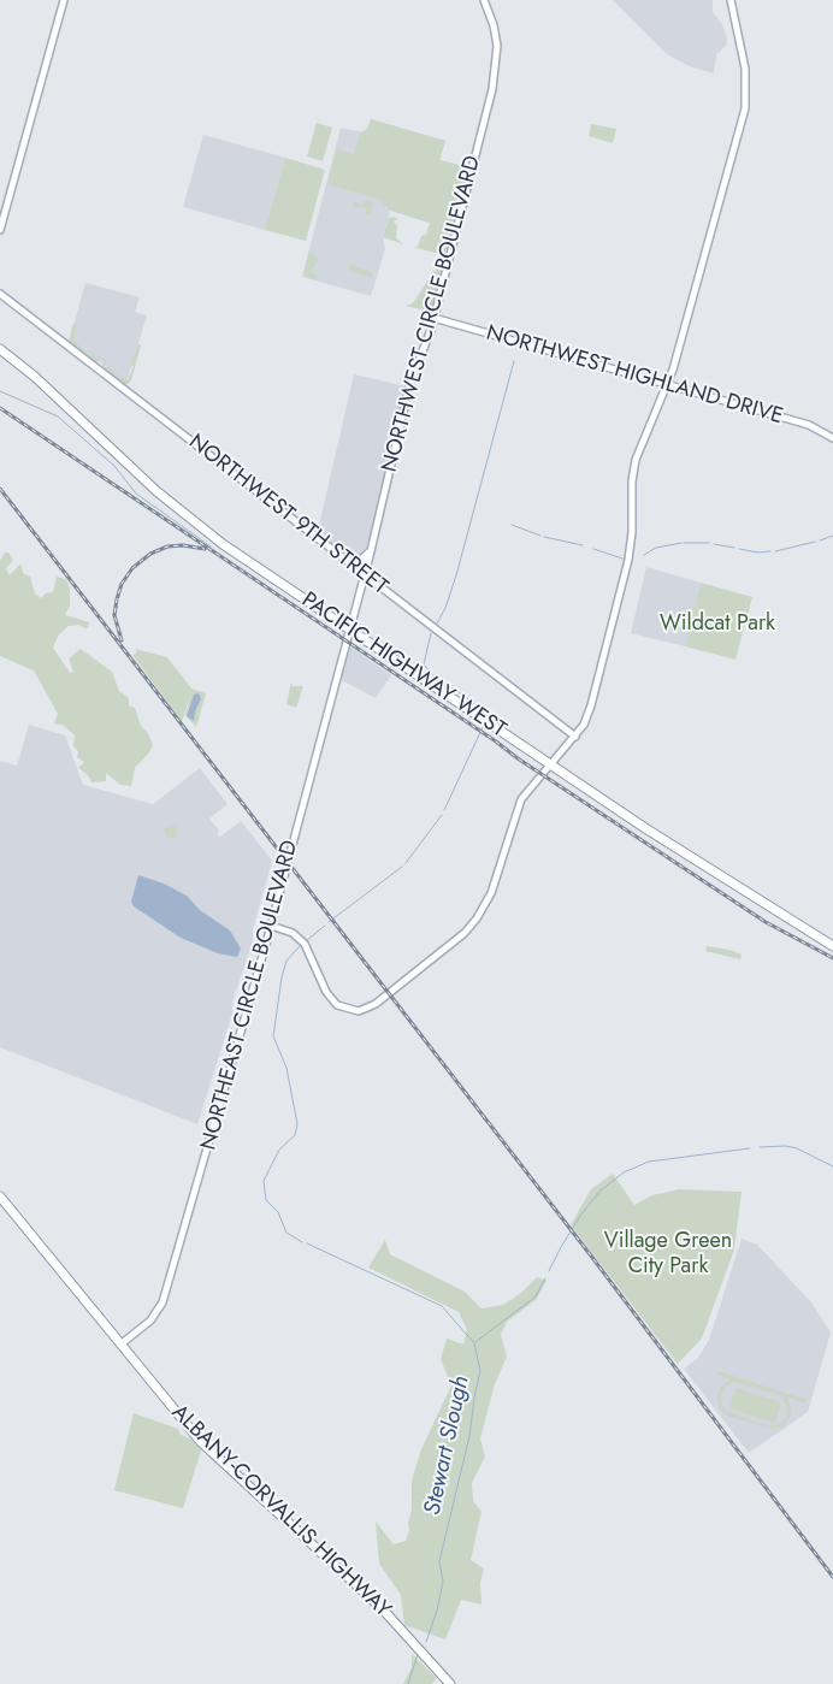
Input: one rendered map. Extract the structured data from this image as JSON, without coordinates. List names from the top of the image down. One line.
{"streets":{"highway":["PACIFIC HIGHWAY WEST","ALBANY-CORVALLIS HIGHWAY"],"main road":["NORTHWEST CIRCLE BOULEVARD","NORTHWEST HIGHLAND DRIVE","NORTHWEST 9TH STREET","NORTHEAST CIRCLE BOULEVARD"]},"crossings":[["NORTHWEST CIRCLE BOULEVARD","NORTHWEST HIGHLAND DRIVE"],["NORTHWEST CIRCLE BOULEVARD","NORTHWEST 9TH STREET"],["NORTHWEST CIRCLE BOULEVARD","PACIFIC HIGHWAY WEST"],["NORTHWEST CIRCLE BOULEVARD","NORTHEAST CIRCLE BOULEVARD"],["PACIFIC HIGHWAY WEST","NORTHEAST CIRCLE BOULEVARD"],["NORTHEAST CIRCLE BOULEVARD","ALBANY-CORVALLIS HIGHWAY"]],"water":["Stewart Slough"],"parks":["Wildcat Park","Village Green City Park"]}
